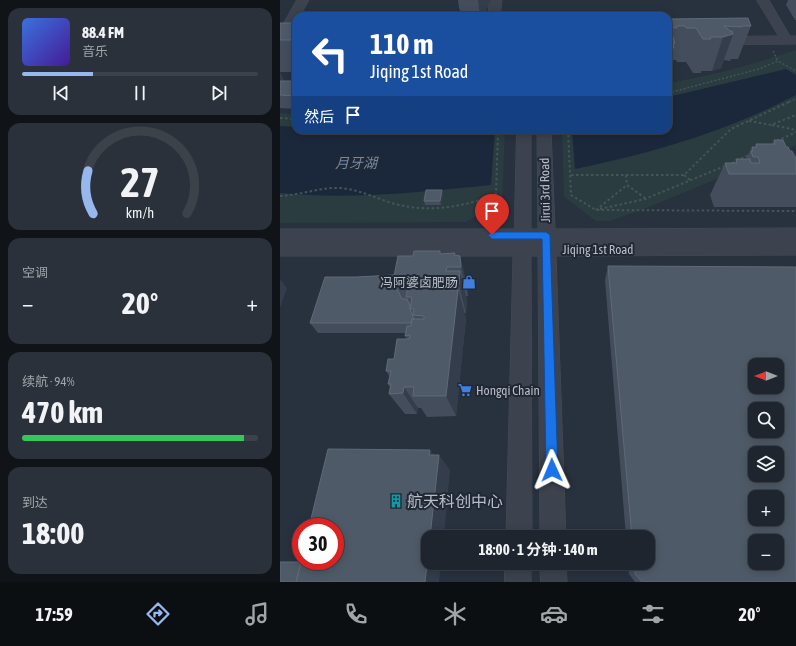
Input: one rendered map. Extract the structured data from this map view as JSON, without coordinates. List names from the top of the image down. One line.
{"streets":{"street":["Jirui 3rd Road","Jiqing 1st Road"]},"crossings":[["Jirui 3rd Road","Jiqing 1st Road"]],"water":["月牙湖"],"places":{"shop":["冯阿婆卤肥肠"],"supermarket":["Hongqi Chain"],"building":["航天科创中心"]},"north":"left","page":{"turn":["110 m","Jiqing 1st Road"],"song":["88.4 FM","音乐"],"then":"然后","tile":["空调",["续航 · 94%","470 km"],["到达","18:00"]],"heat":["−","20°","+"],"map_buttons":["+","−"],"limit":"30","trip":"18:00 · 1 分钟 · 140 m","tabs":["17:59","20°"],"gauge":["27","km/h"]}}
